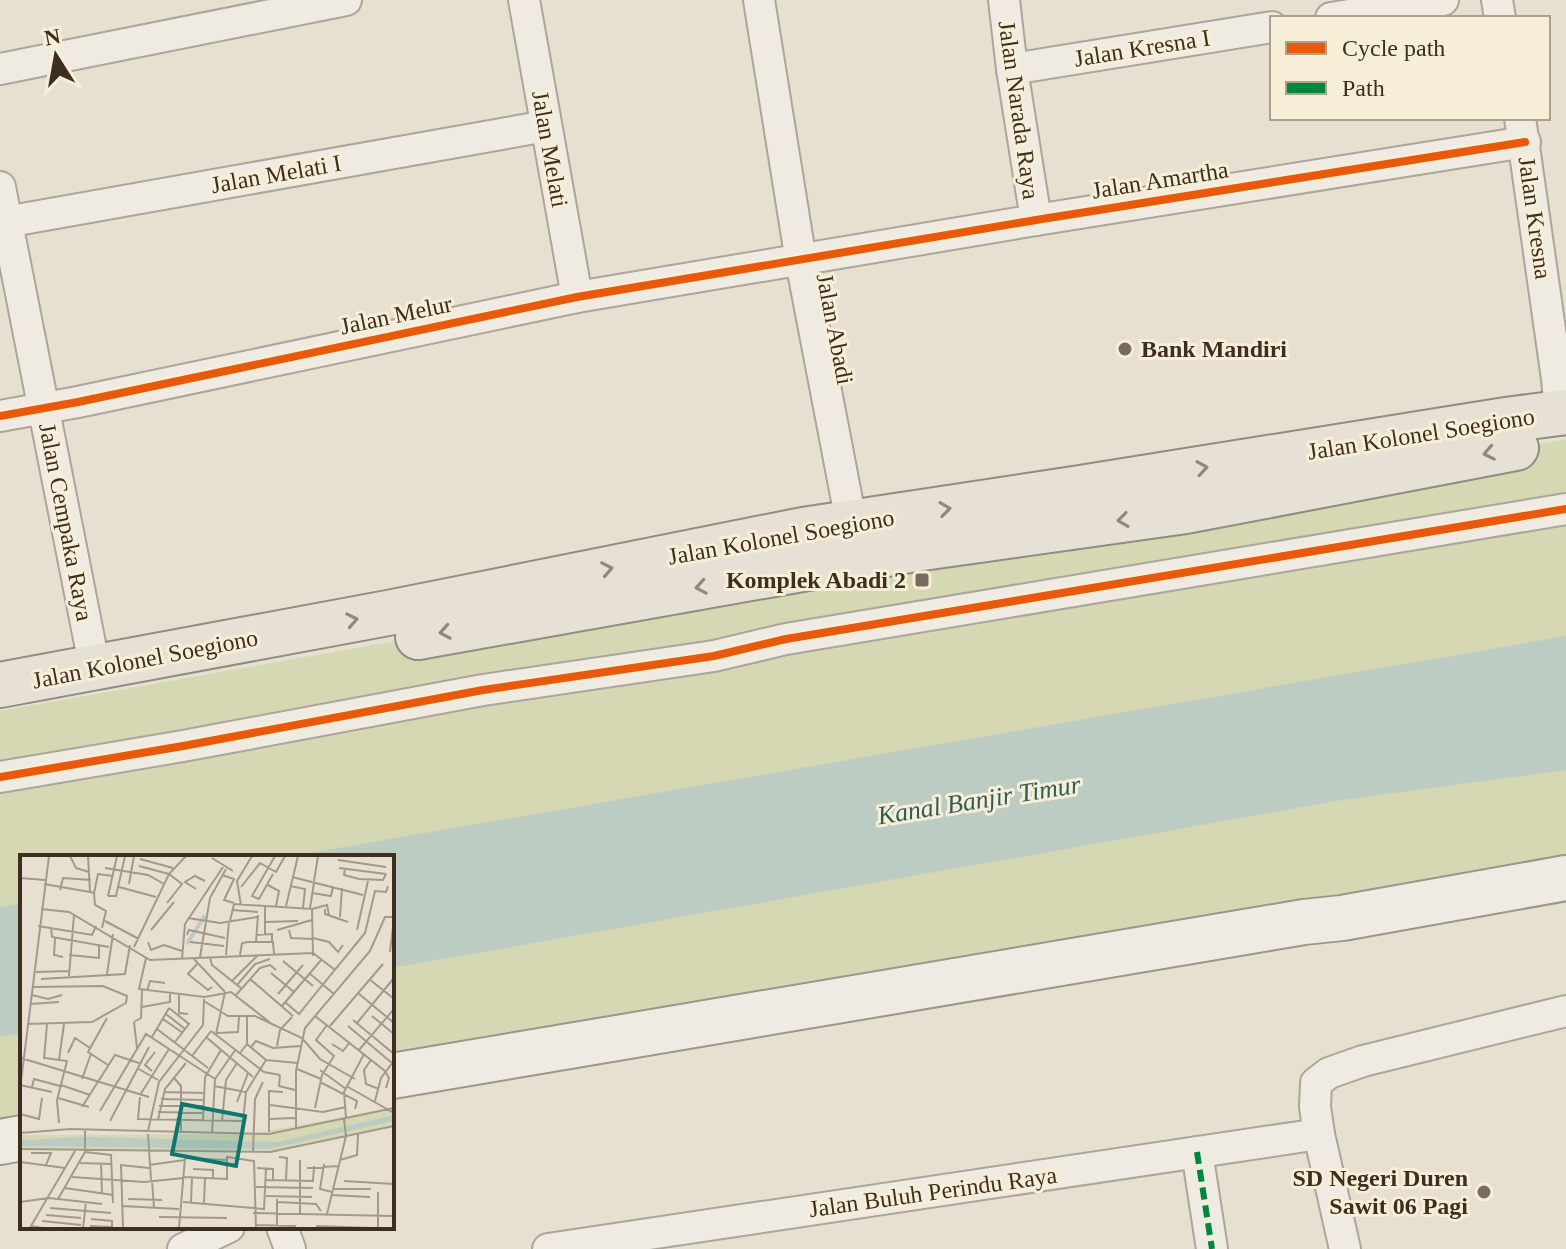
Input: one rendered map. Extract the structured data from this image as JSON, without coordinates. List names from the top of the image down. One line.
{"streets":{"main road":["Jalan Kolonel Soegiono"],"street":["Jalan Kresna I","Jalan Narada Raya","Jalan Melati","Jalan Melati I","Jalan Amartha","Jalan Kresna","Jalan Melur","Jalan Abadi","Jalan Cempaka Raya","Jalan Buluh Perindu Raya"]},"crossings":[["Jalan Kresna I","Jalan Narada Raya"],["Jalan Narada Raya","Jalan Amartha"],["Jalan Melati","Jalan Melati I"],["Jalan Melati","Jalan Melur"],["Jalan Melati I","Jalan Cempaka Raya"],["Jalan Amartha","Jalan Kresna"],["Jalan Amartha","Jalan Melur"],["Jalan Amartha","Jalan Abadi"],["Jalan Kresna","Jalan Kolonel Soegiono"],["Jalan Melur","Jalan Abadi"],["Jalan Melur","Jalan Cempaka Raya"],["Jalan Abadi","Jalan Kolonel Soegiono"],["Jalan Kolonel Soegiono","Jalan Cempaka Raya"]],"water":["Kanal Banjir Timur"],"places":{"other":["Bank Mandiri","SD Negeri Duren Sawit 06 Pagi"],"transit":["Komplek Abadi 2"]},"legend":["Cycle path","Path"],"north":"top"}
